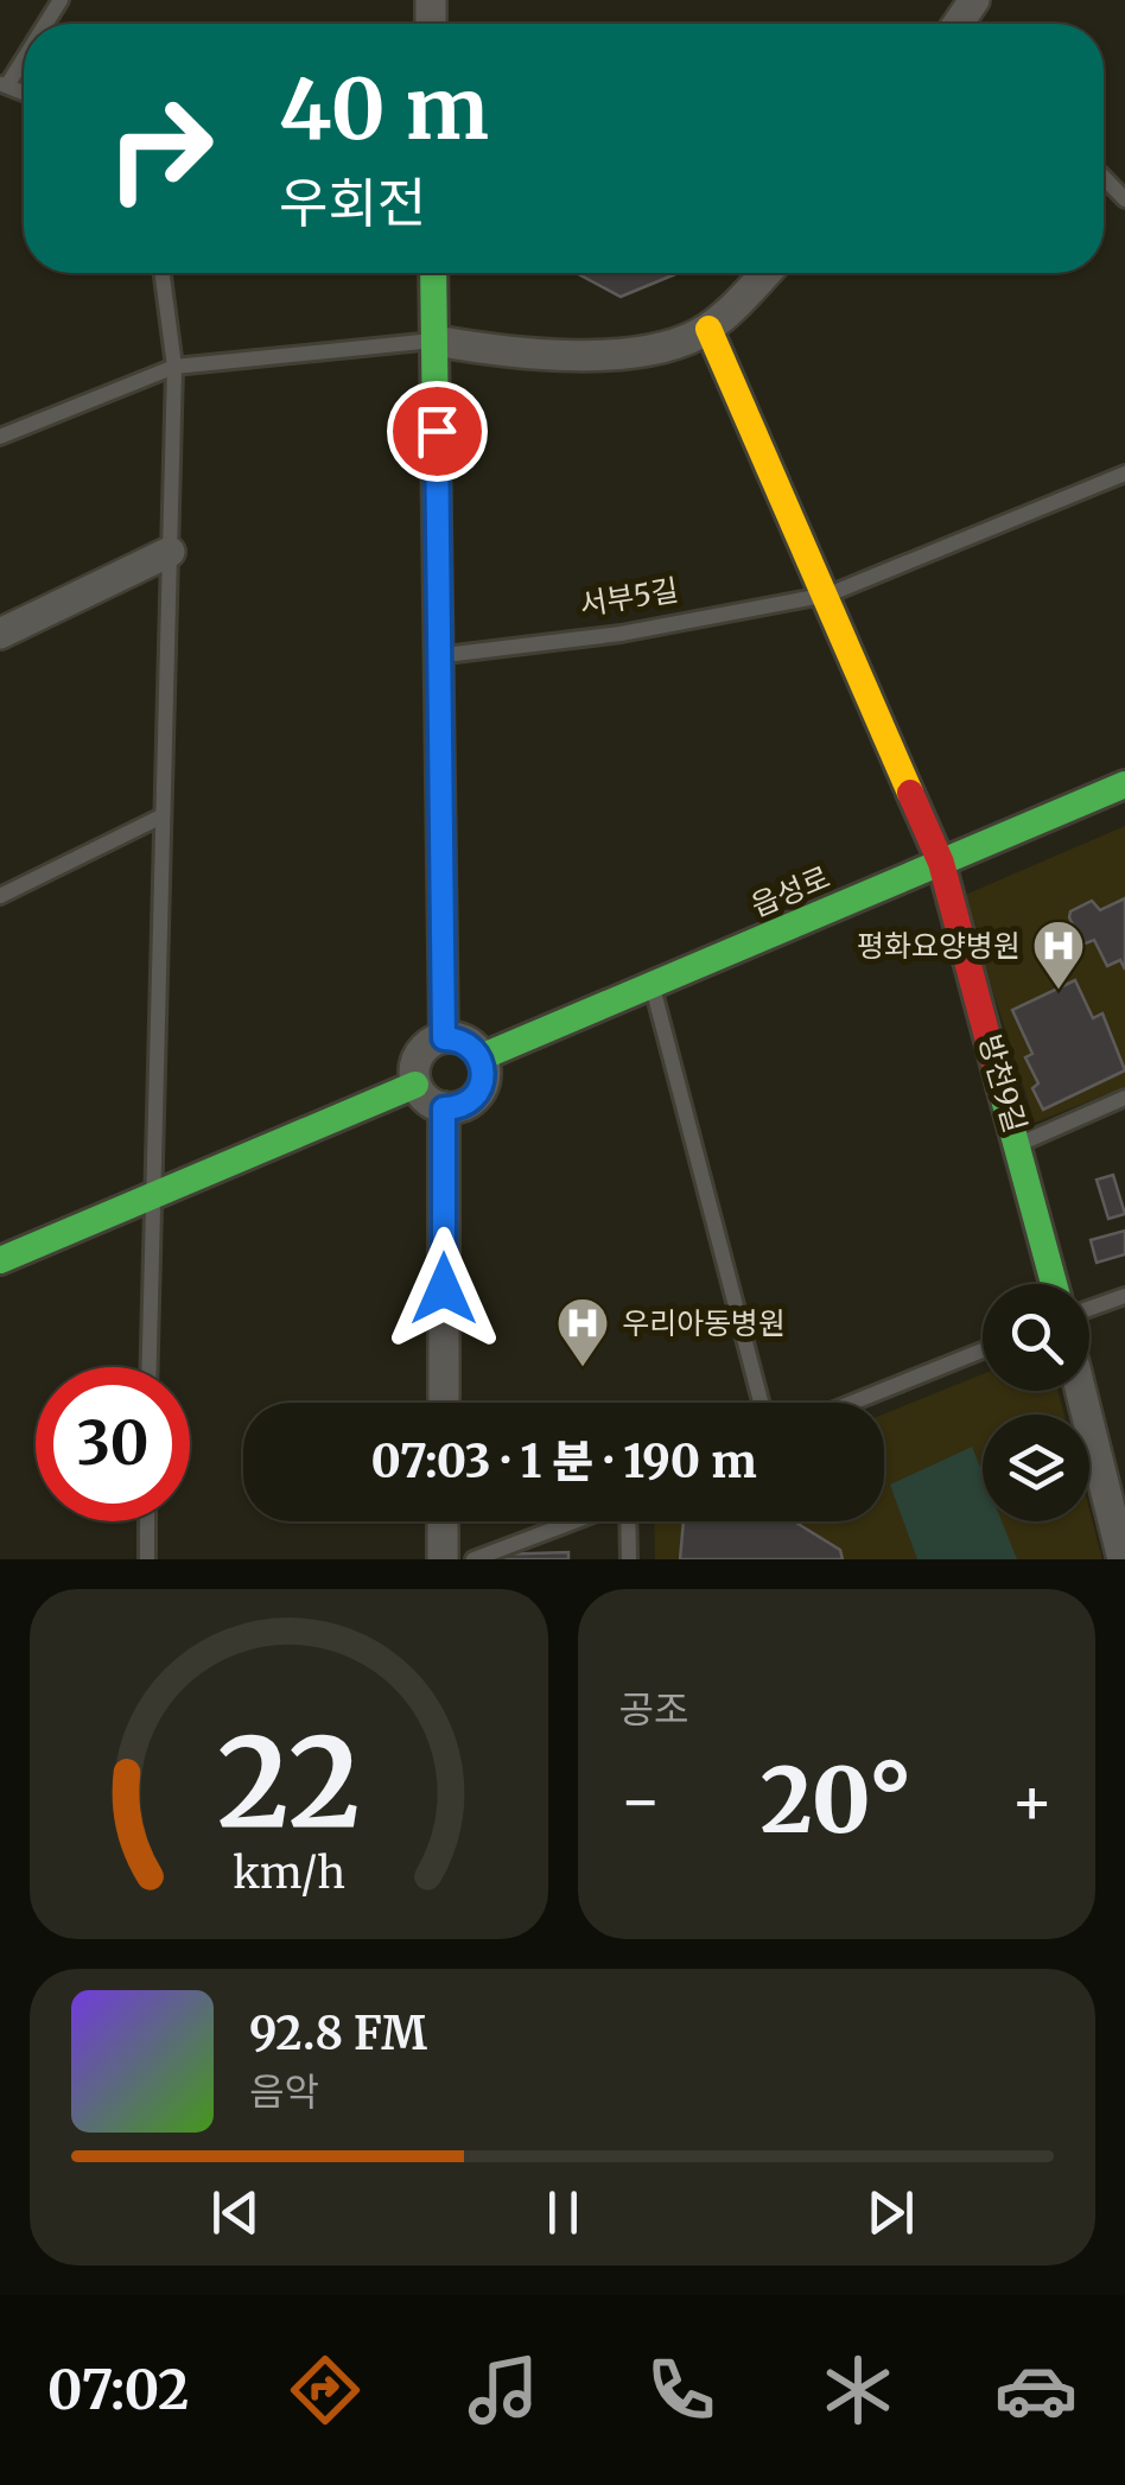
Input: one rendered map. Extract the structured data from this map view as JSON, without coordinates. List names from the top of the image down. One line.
{"streets":{"street":["읍성로","방천9길"],"lane":["서부5길"]},"crossings":[["읍성로","방천9길"]],"places":{"hospital":["평화요양병원","우리아동병원"]},"page":{"turn":["40 m","우회전"],"limit":"30","trip":"07:03 · 1 분 · 190 m","tile":"공조","heat":["−","20°","+"],"song":["92.8 FM","음악"],"tabs":"07:02","gauge":["22","km/h"]}}
